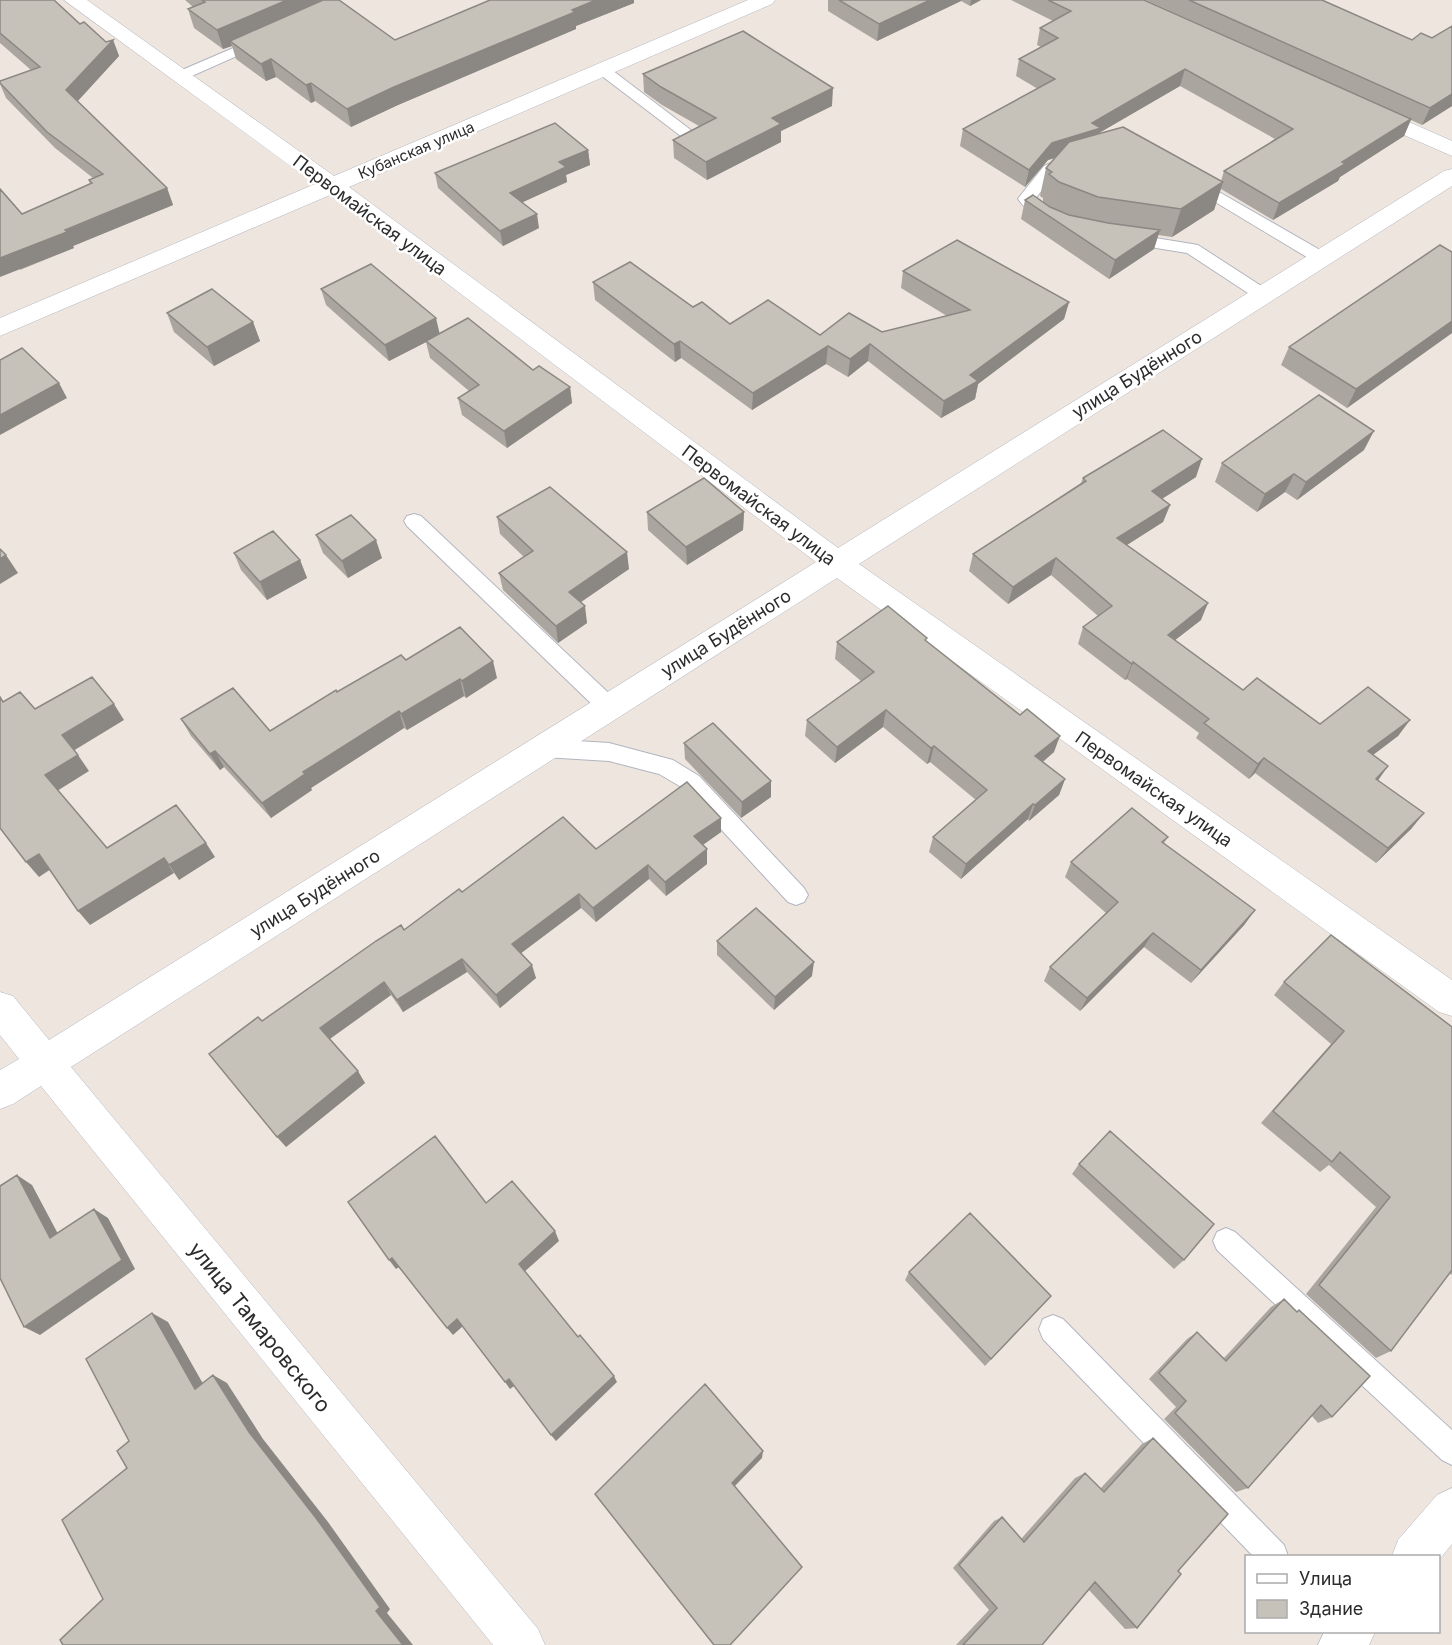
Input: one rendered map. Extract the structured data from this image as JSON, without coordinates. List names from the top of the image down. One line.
{"streets":{"street":["Кубанская улица","Первомайская улица","улица Будённого","улица Тамаровского"]},"crossings":[["Кубанская улица","Первомайская улица"],["Первомайская улица","улица Будённого"],["улица Будённого","улица Тамаровского"]],"legend":["Улица","Здание"]}
